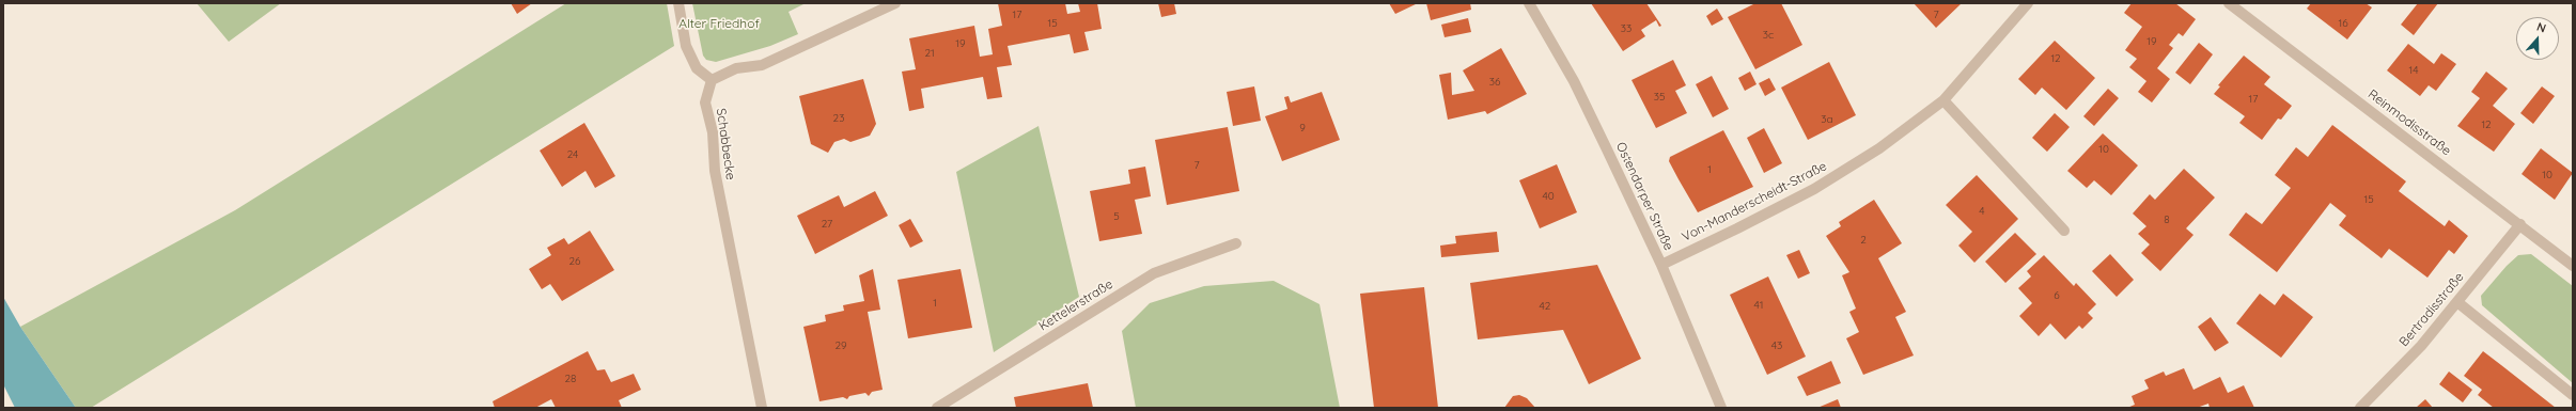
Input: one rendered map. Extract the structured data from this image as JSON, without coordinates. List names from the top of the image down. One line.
{"streets":{"street":["Reinmodisstraße","Schabbecke","Ostendarper Straße","Von-Manderscheidt-Straße","Kettelerstraße","Bertradisstraße"]},"crossings":[["Reinmodisstraße","Bertradisstraße"],["Ostendarper Straße","Von-Manderscheidt-Straße"]],"parks":["Alter Friedhof"],"house_numbers":["17","7","15","16","33","3c","19","19","21","12","14","36","35","17","23","3a","12","9","10","24","7","1","10","40","15","4","5","8","27","2","26","6","1","41","42","29","43","28"],"north":"top"}
